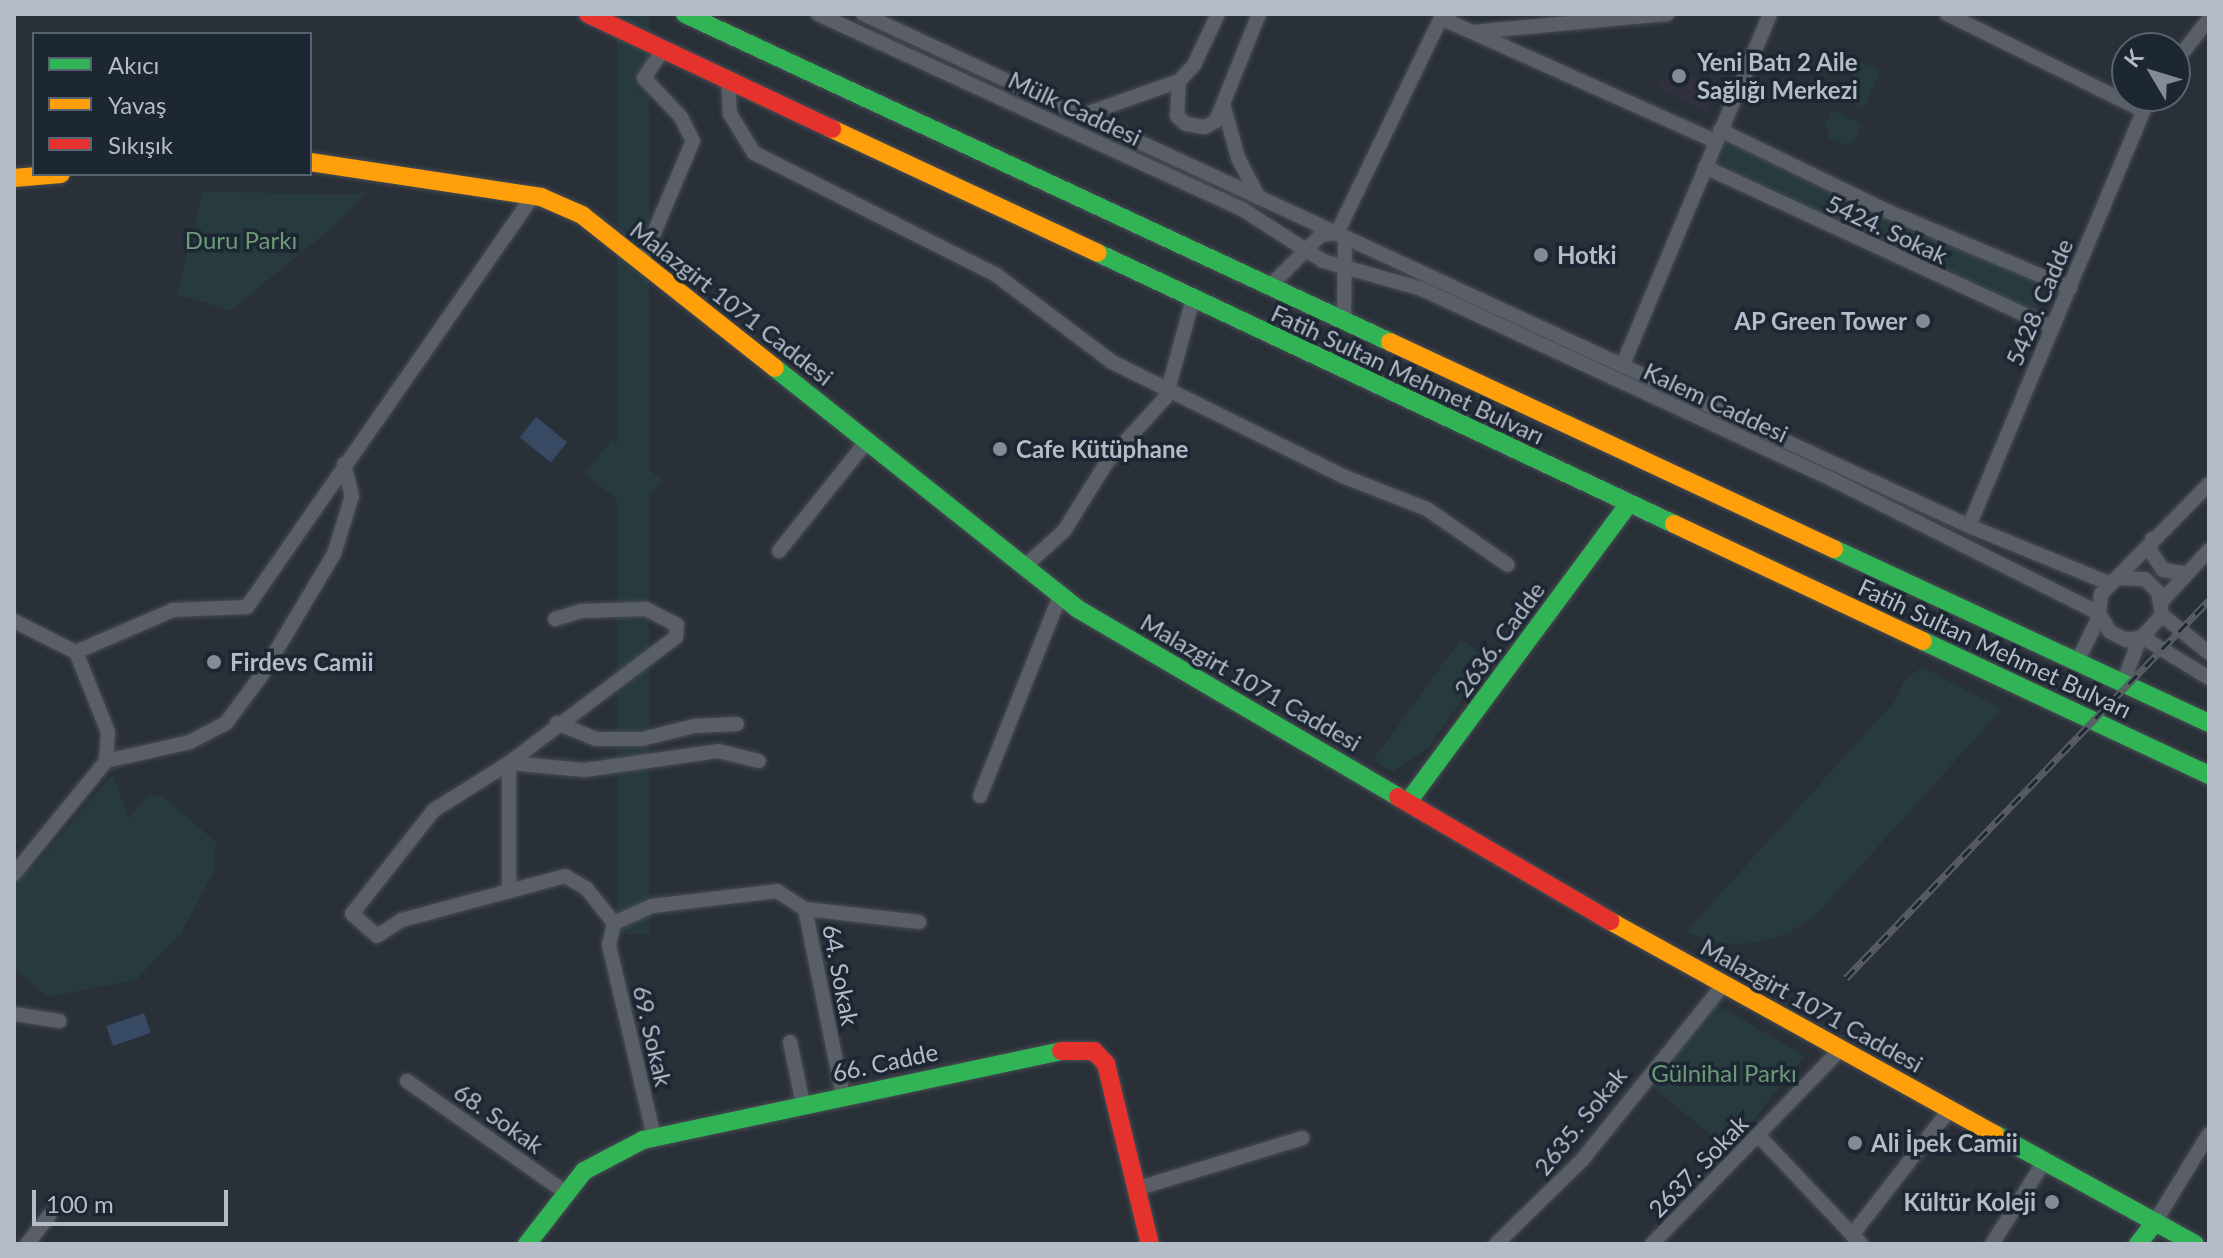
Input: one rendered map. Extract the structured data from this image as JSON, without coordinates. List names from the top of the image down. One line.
{"streets":{"main road":["Malazgirt 1071 Caddesi","Fatih Sultan Mehmet Bulvarı","2636. Cadde","66. Cadde"],"street":["Mülk Caddesi","5424. Sokak","5428. Cadde","Kalem Caddesi","64. Sokak","69. Sokak","68. Sokak","2635. Sokak","2637. Sokak"]},"crossings":[["Mülk Caddesi","Kalem Caddesi"],["5424. Sokak","5428. Cadde"],["5428. Cadde","Kalem Caddesi"],["Malazgirt 1071 Caddesi","2636. Cadde"],["Malazgirt 1071 Caddesi","2635. Sokak"],["Malazgirt 1071 Caddesi","2637. Sokak"],["Fatih Sultan Mehmet Bulvarı","2636. Cadde"],["64. Sokak","66. Cadde"],["69. Sokak","66. Cadde"],["66. Cadde","68. Sokak"]],"parks":["Duru Parkı","Gülnihal Parkı"],"places":["Yeni Batı 2 Aile Sağlığı Merkezi","Hotki","AP Green Tower","Cafe Kütüphane","Firdevs Camii","Ali İpek Camii","Kültür Koleji"],"legend":["Akıcı","Yavaş","Sıkışık"],"scale_bar":"100 m","north":"top left"}
